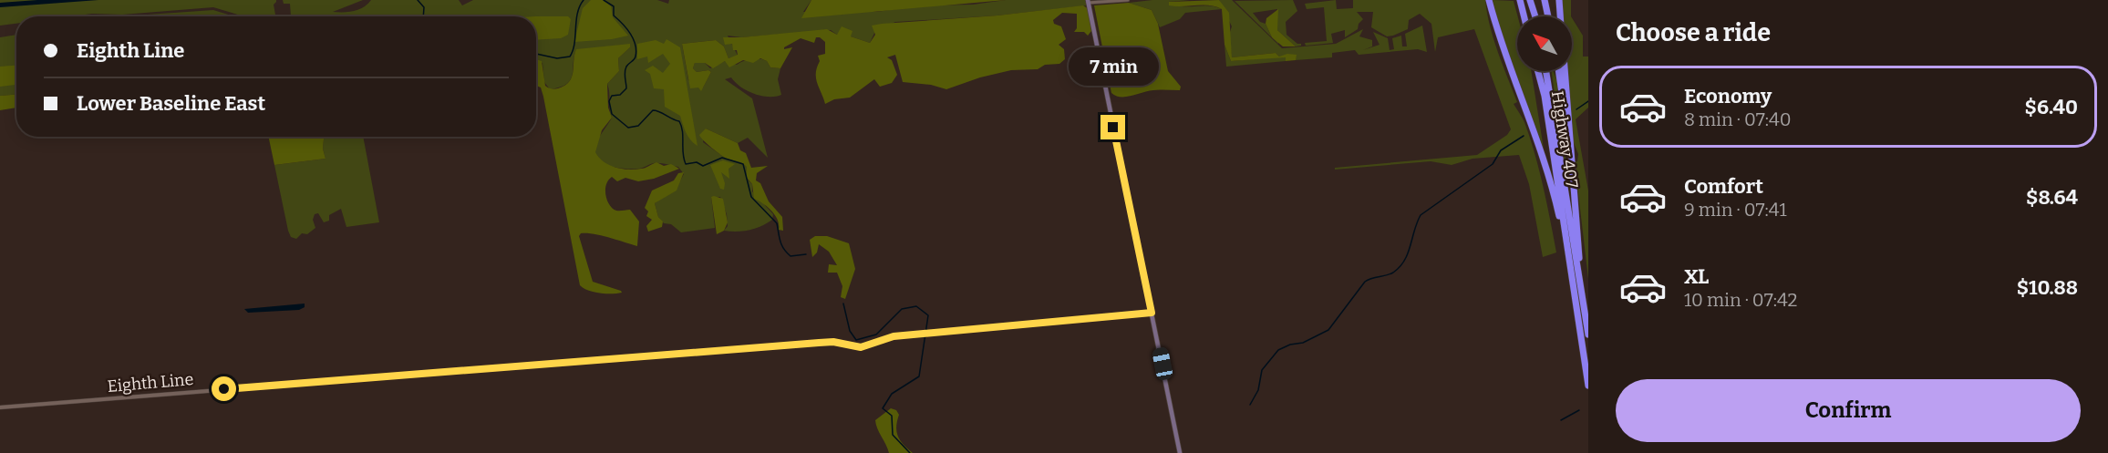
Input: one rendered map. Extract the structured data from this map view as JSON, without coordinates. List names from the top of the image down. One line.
{"streets":{"highway":["Highway 407"],"street":["Eighth Line"]},"north":"top left","page":{"heading":"Choose a ride","banner":["Eighth Line","Lower Baseline East"],"bubble":"7 min","list":[{"name":"Economy","note":"8 min · 07:40","value":"$6.40"},{"name":"Comfort","note":"9 min · 07:41","value":"$8.64"},{"name":"XL","note":"10 min · 07:42","value":"$10.88"}],"buttons":"Confirm"}}
